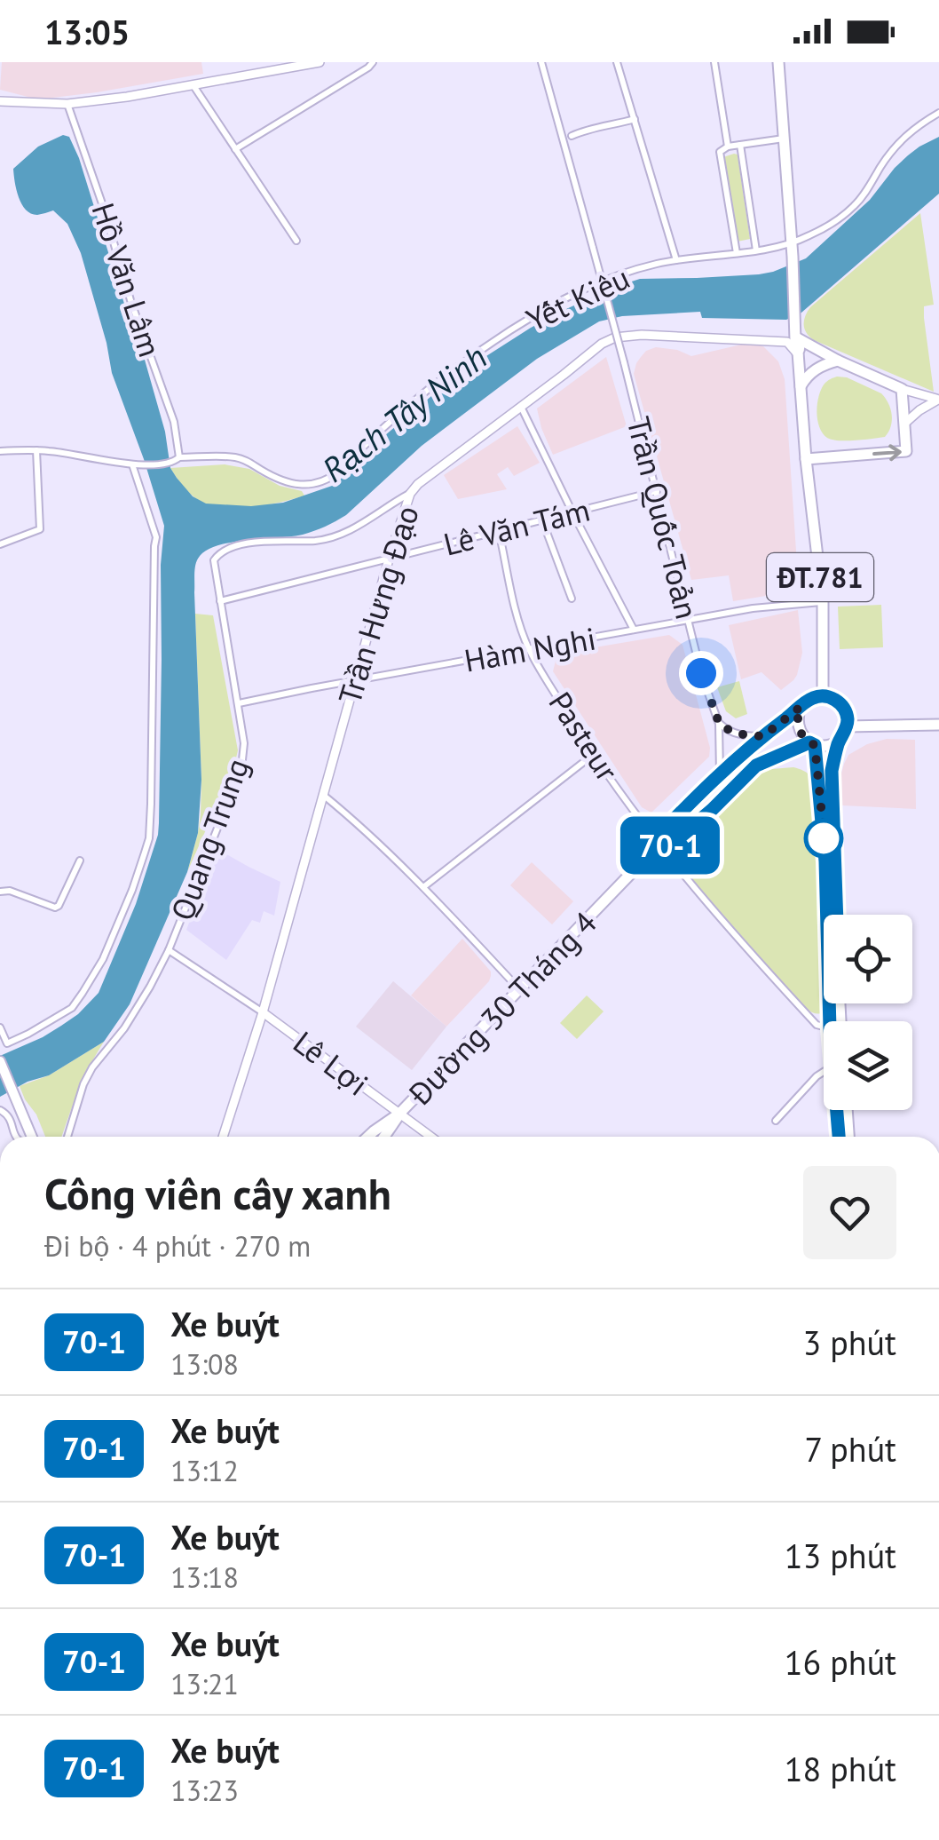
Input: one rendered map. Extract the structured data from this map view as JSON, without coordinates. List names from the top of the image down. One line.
{"streets":{"main road":["ĐT.781","Trần Hưng Đạo","Đường 30 Tháng 4"],"street":["Hồ Văn Lâm","Yết Kiêu","Trần Quốc Toản","Lê Văn Tám","Hàm Nghi","Pasteur","Quang Trung","Lê Lợi"]},"crossings":[["Hồ Văn Lâm","Yết Kiêu"],["Trần Quốc Toản","Lê Văn Tám"],["Trần Quốc Toản","Hàm Nghi"],["Trần Quốc Toản","Đường 30 Tháng 4"],["Lê Văn Tám","Trần Hưng Đạo"],["Lê Văn Tám","Pasteur"],["Lê Văn Tám","Quang Trung"],["ĐT.781","Trần Hưng Đạo"],["ĐT.781","Hàm Nghi"],["ĐT.781","Đường 30 Tháng 4"],["Trần Hưng Đạo","Hàm Nghi"],["Trần Hưng Đạo","Quang Trung"],["Trần Hưng Đạo","Lê Lợi"],["Hàm Nghi","Pasteur"],["Hàm Nghi","Quang Trung"],["Pasteur","Đường 30 Tháng 4"],["Đường 30 Tháng 4","Lê Lợi"]],"water":["Rạch Tây Ninh"],"lines":["bus line 70-1"],"page":{"status":"13:05","on_map":"70-1","heading":["Công viên cây xanh","Đi bộ · 4 phút · 270 m"],"list":[{"mark":"70-1","name":"Xe buýt","note":"13:08","value":"3 phút"},{"mark":"70-1","name":"Xe buýt","note":"13:12","value":"7 phút"},{"mark":"70-1","name":"Xe buýt","note":"13:18","value":"13 phút"},{"mark":"70-1","name":"Xe buýt","note":"13:21","value":"16 phút"},{"mark":"70-1","name":"Xe buýt","note":"13:23","value":"18 phút"}]}}
